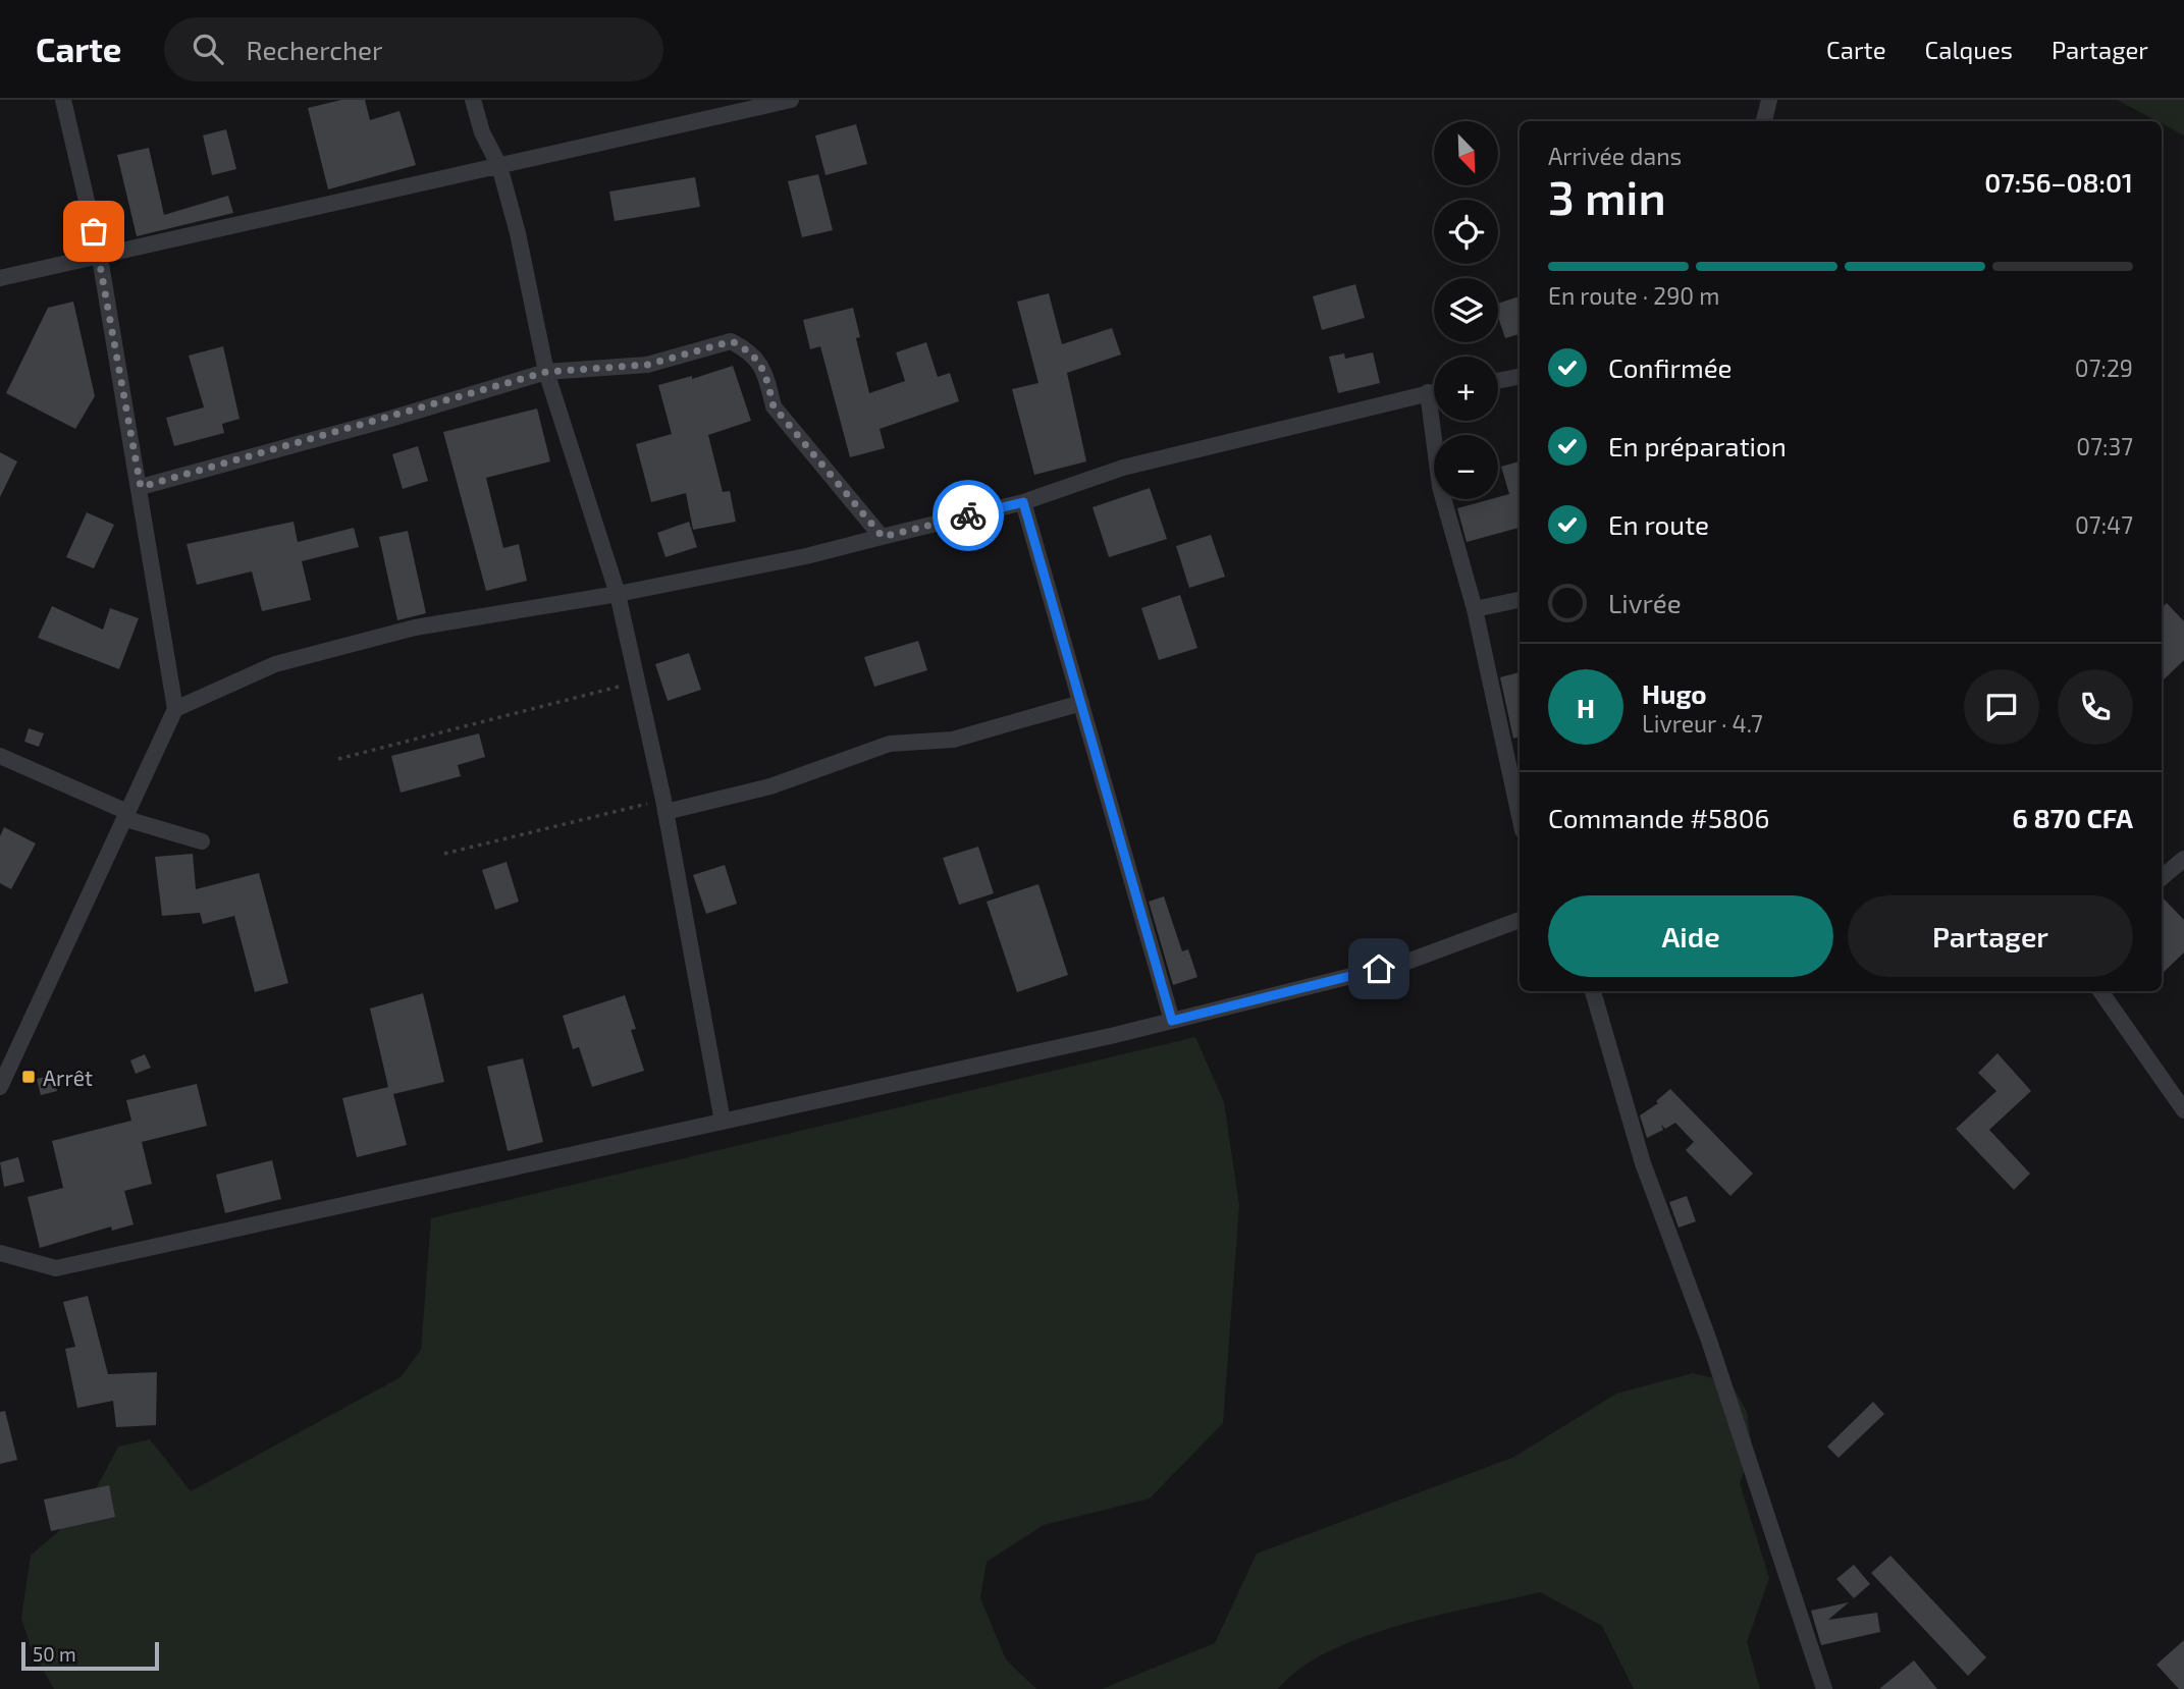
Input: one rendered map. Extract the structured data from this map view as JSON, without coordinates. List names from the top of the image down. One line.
{"places":{"transit":["Arrêt"]},"scale_bar":"50 m","north":"bottom right","page":{"header":"Carte","search":"Rechercher","nav":["Carte","Calques","Partager"],"map_buttons":["+","−"],"heading":["3 min","Arrivée dans","07:56–08:01"],"panel":["Hugo","Livreur · 4.7","Commande #5806","6 870 CFA"],"bar":"En route · 290 m","list":[["Confirmée","07:29"],["En préparation","07:37"],["En route","07:47"],"Livrée"],"round":"H","buttons":["Aide","Partager"],"scale":"50 m"}}
